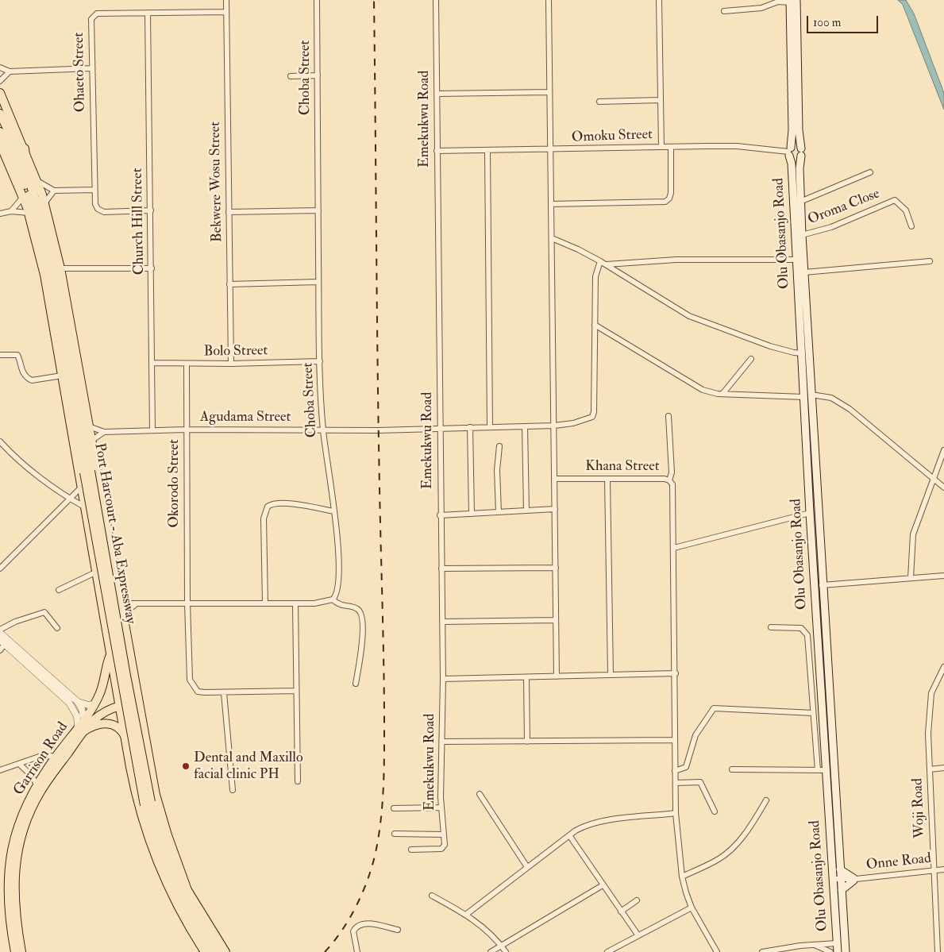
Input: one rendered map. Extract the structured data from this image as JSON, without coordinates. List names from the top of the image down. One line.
{"streets":{"main road":["Olu Obasanjo Road","Port Harcourt - Aba Expressway","Garrison Road"],"street":["Ohaeto Street","Choba Street","Emekukwu Road","Omoku Street","Bekwere Wosu Street","Oroma Close","Church Hill Street","Bolo Street","Agudama Street","Khana Street","Okorodo Street","Woji Road","Onne Road"]},"crossings":[["Ohaeto Street","Bekwere Wosu Street"],["Ohaeto Street","Church Hill Street"],["Choba Street","Bolo Street"],["Choba Street","Agudama Street"],["Emekukwu Road","Omoku Street"],["Emekukwu Road","Agudama Street"],["Omoku Street","Olu Obasanjo Road"],["Bekwere Wosu Street","Bolo Street"],["Oroma Close","Olu Obasanjo Road"],["Church Hill Street","Bolo Street"],["Church Hill Street","Agudama Street"],["Olu Obasanjo Road","Onne Road"],["Bolo Street","Okorodo Street"],["Agudama Street","Okorodo Street"],["Woji Road","Onne Road"]],"places":["Dental and Maxillo facial clinic PH"],"scale_bar":"100 m"}
